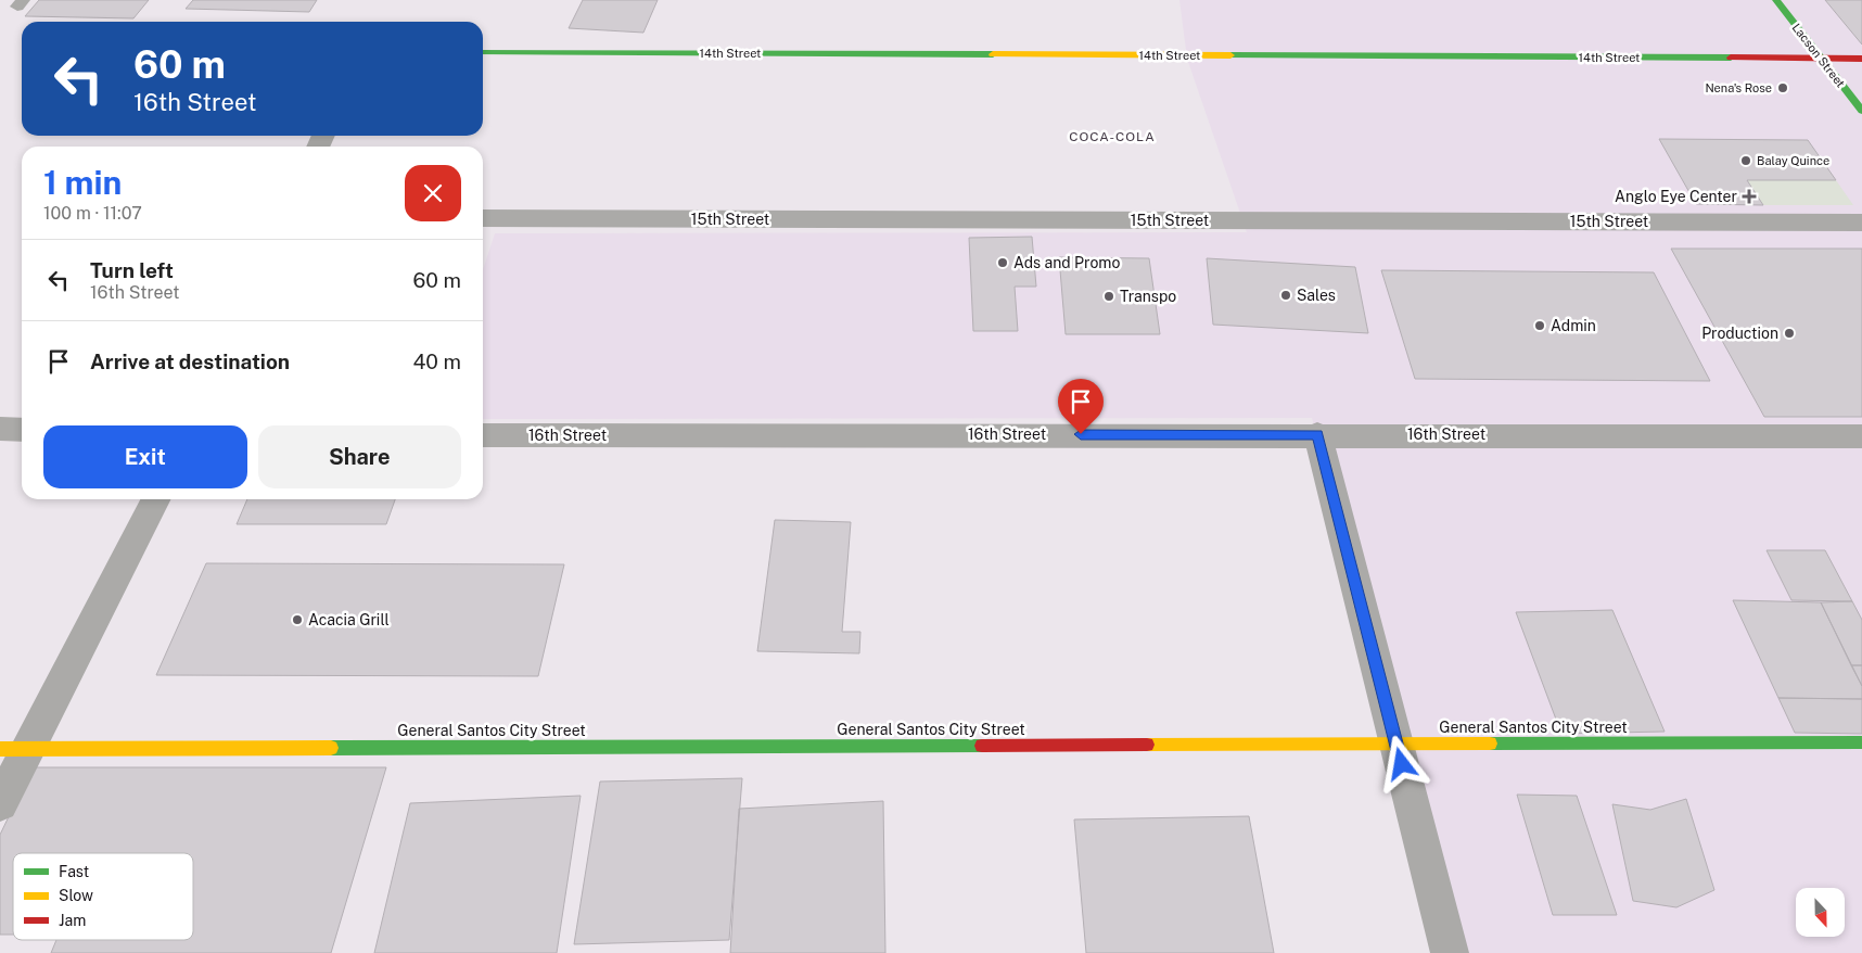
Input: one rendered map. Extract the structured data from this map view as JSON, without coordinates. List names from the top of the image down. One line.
{"streets":{"street":["14th Street","Lacson Street","15th Street","16th Street","General Santos City Street"]},"crossings":[["14th Street","Lacson Street"]],"districts":["COCA-COLA"],"places":{"other":["Nena's Rose","Balay Quince","Ads and Promo","Sales","Transpo","Admin","Production","Acacia Grill"],"health":["Anglo Eye Center"]},"legend":["Fast","Slow","Jam"],"north":"bottom","page":{"turn":["60 m","16th Street"],"heading":["1 min","100 m · 11:07"],"list":[{"name":"Turn left","note":"16th Street","value":"60 m"},{"name":"Arrive at destination","value":"40 m"}],"buttons":["Exit","Share"]}}
